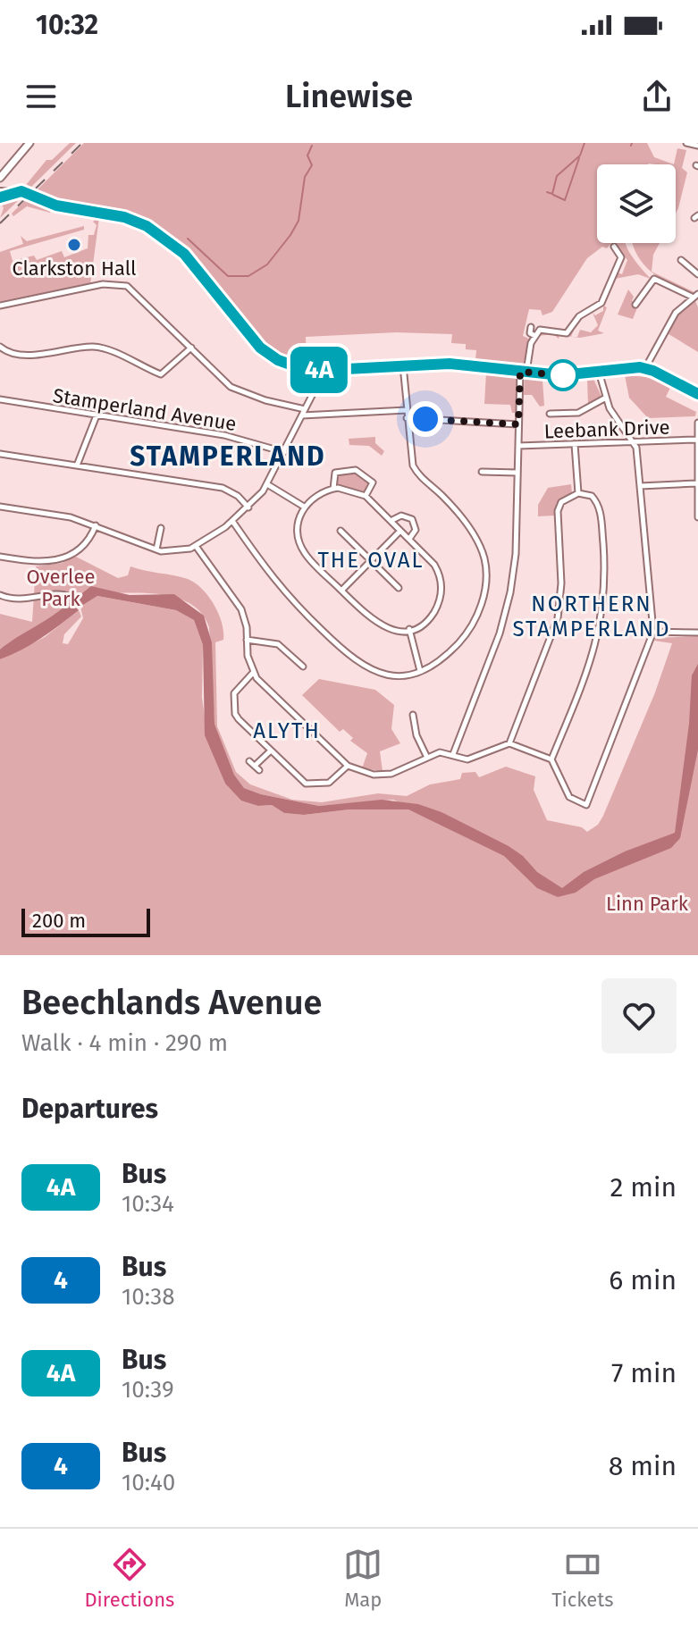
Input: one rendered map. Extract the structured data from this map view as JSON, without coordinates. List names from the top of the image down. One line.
{"streets":{"street":["Stamperland Avenue","Leebank Drive"]},"districts":["STAMPERLAND","THE OVAL","NORTHERN STAMPERLAND","ALYTH"],"parks":["Overlee Park","Linn Park"],"places":["Clarkston Hall"],"lines":["bus line 4A"],"scale_bar":"200 m","page":{"status":"10:32","header":"Linewise","on_map":"4A","scale":"200 m","heading":[["Beechlands Avenue","Walk · 4 min · 290 m"],"Departures"],"list":[{"mark":"4A","name":"Bus","note":"10:34","value":"2 min"},{"mark":"4","name":"Bus","note":"10:38","value":"6 min"},{"mark":"4A","name":"Bus","note":"10:39","value":"7 min"},{"mark":"4","name":"Bus","note":"10:40","value":"8 min"}],"tabs":["Directions","Map","Tickets"]}}
